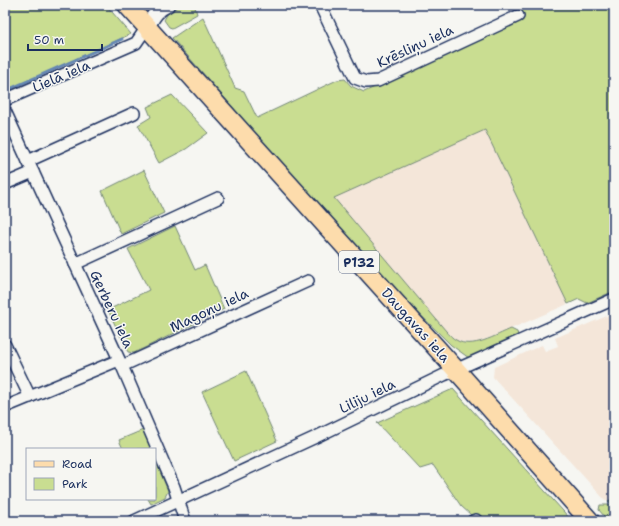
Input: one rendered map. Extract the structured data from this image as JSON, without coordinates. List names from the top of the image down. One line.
{"streets":{"main road":["P132","Daugavas iela"],"street":["Krēsliņu iela","Lielā iela","Gerberu iela","Magoņu iela","Liliju iela"]},"crossings":[["Lielā iela","Daugavas iela"],["Gerberu iela","Magoņu iela"],["Gerberu iela","Liliju iela"],["Daugavas iela","Liliju iela"]],"legend":["Road","Park"],"scale_bar":"50 m"}
